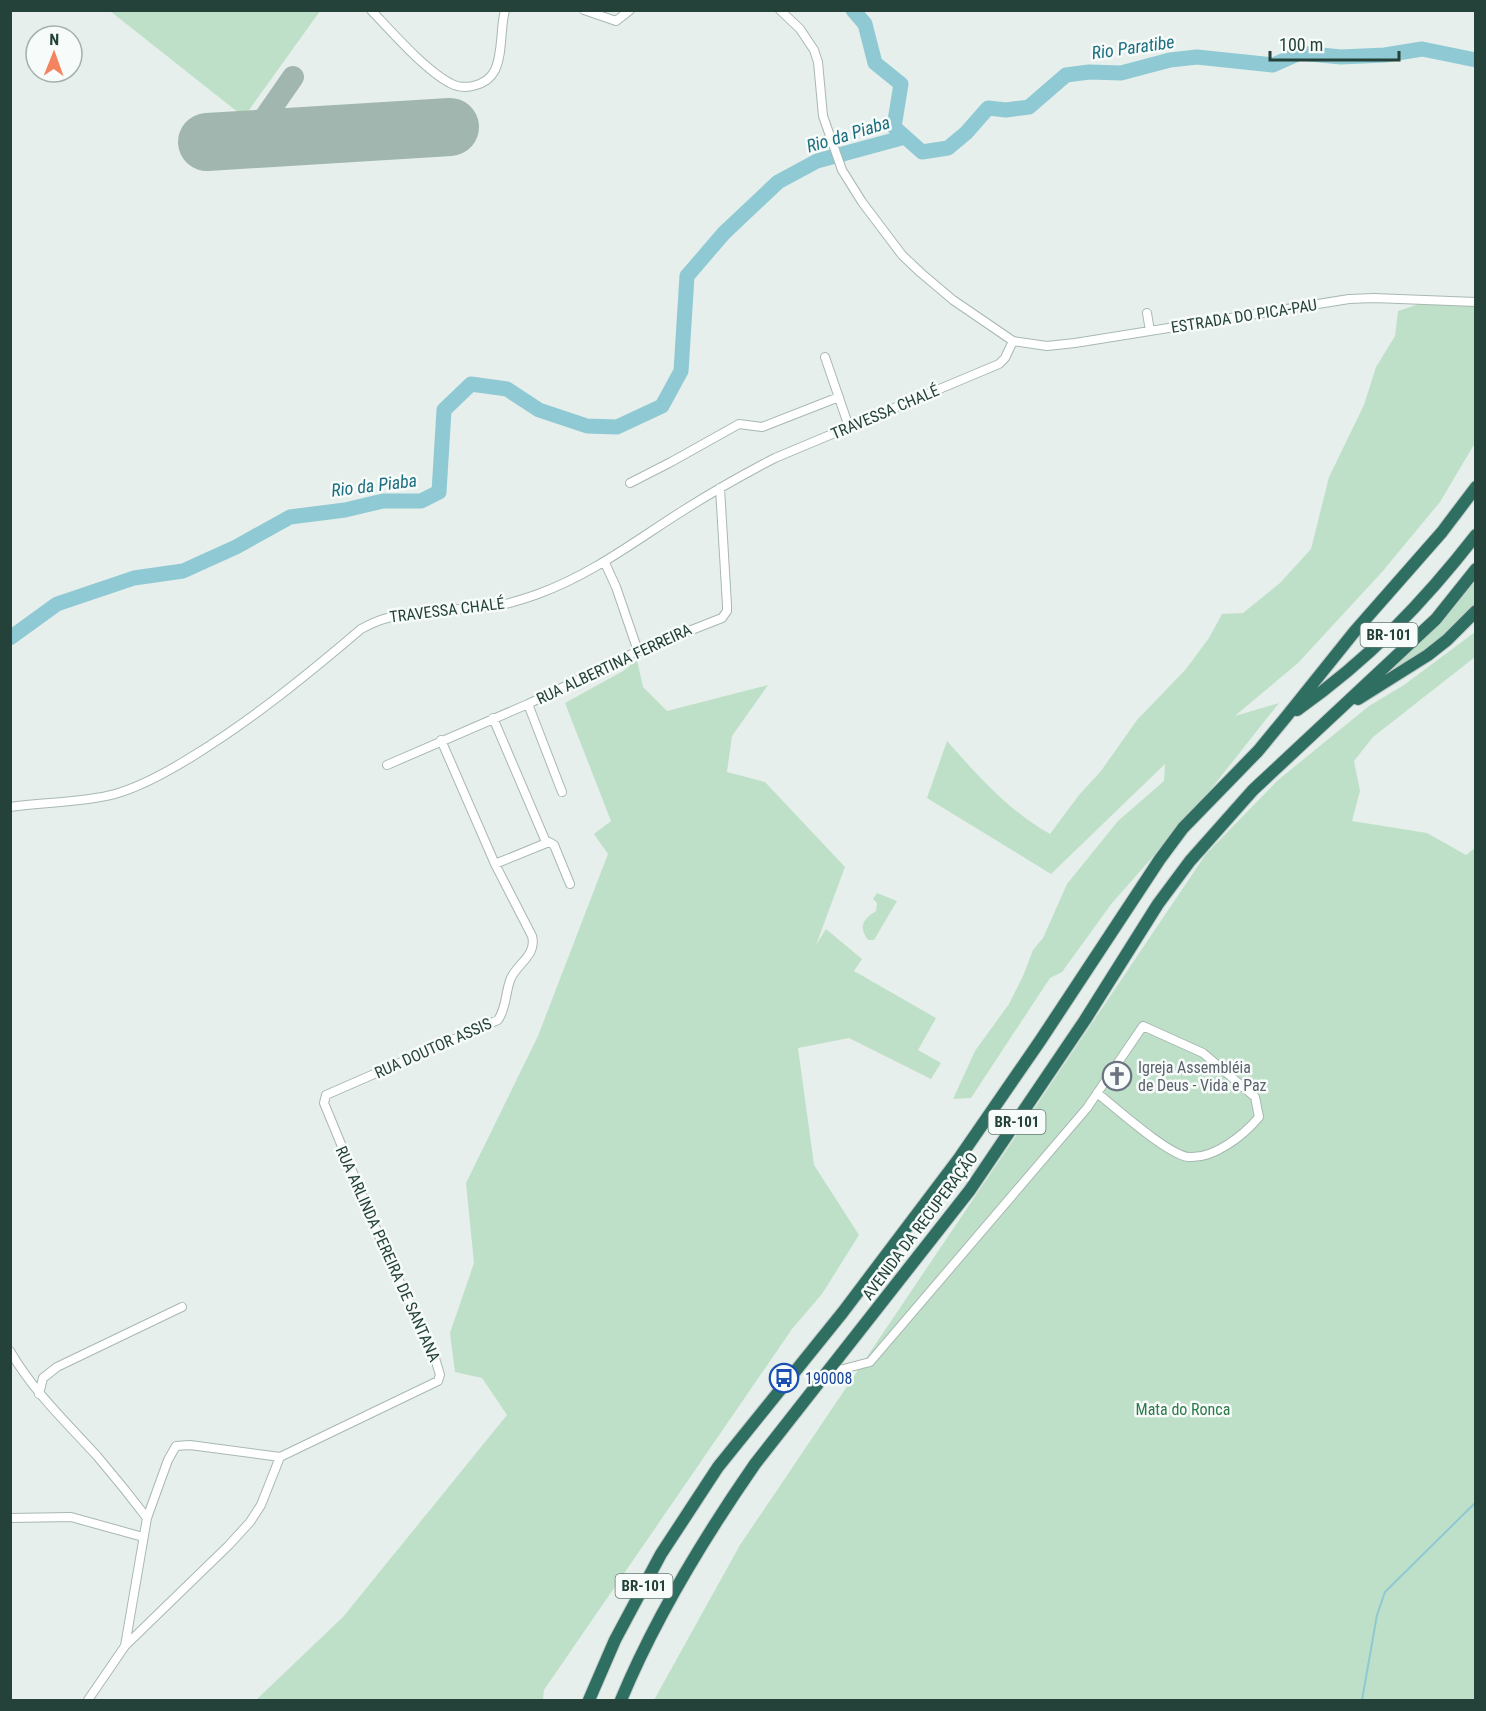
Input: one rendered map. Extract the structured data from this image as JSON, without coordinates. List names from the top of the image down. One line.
{"streets":{"highway":["BR-101","AVENIDA DA RECUPERAÇÃO"],"street":["ESTRADA DO PICA-PAU","TRAVESSA CHALÉ","RUA ALBERTINA FERREIRA","RUA DOUTOR ASSIS","RUA ARLINDA PEREIRA DE SANTANA"]},"crossings":[["ESTRADA DO PICA-PAU","TRAVESSA CHALÉ"],["TRAVESSA CHALÉ","RUA ALBERTINA FERREIRA"],["BR-101","AVENIDA DA RECUPERAÇÃO"],["RUA DOUTOR ASSIS","RUA ARLINDA PEREIRA DE SANTANA"]],"water":["Rio Paratibe","Rio da Piaba"],"parks":["Mata do Ronca"],"places":{"church":["Igreja Assembléia de Deus - Vida e Paz"],"bus stop":["190008"]},"scale_bar":"100 m","north":"top"}
